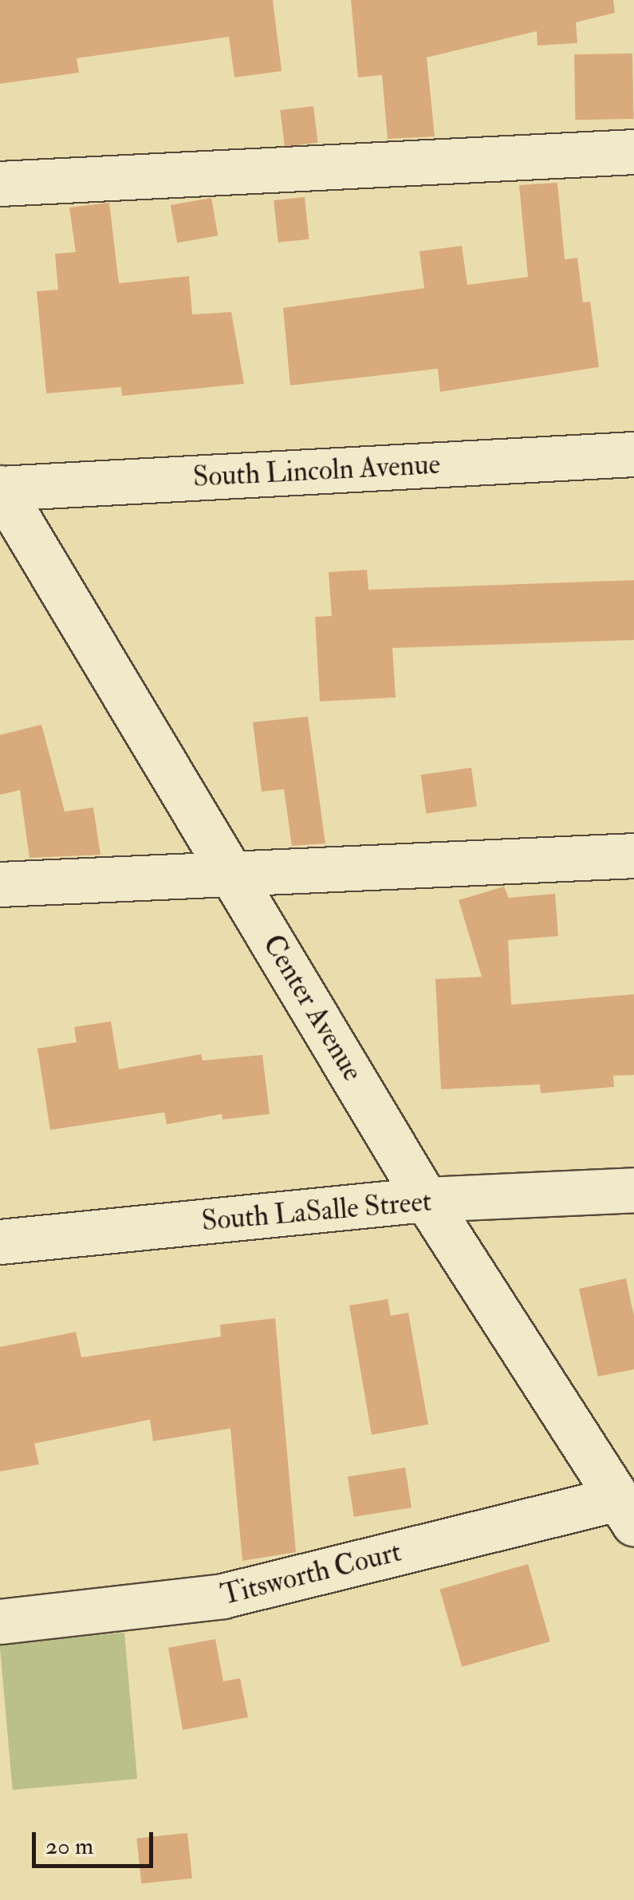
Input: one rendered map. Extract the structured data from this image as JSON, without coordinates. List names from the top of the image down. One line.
{"streets":{"street":["South Lincoln Avenue","Center Avenue","South LaSalle Street","Titsworth Court"]},"crossings":[["South Lincoln Avenue","Center Avenue"],["Center Avenue","South LaSalle Street"],["Center Avenue","Titsworth Court"]],"scale_bar":"20 m"}
